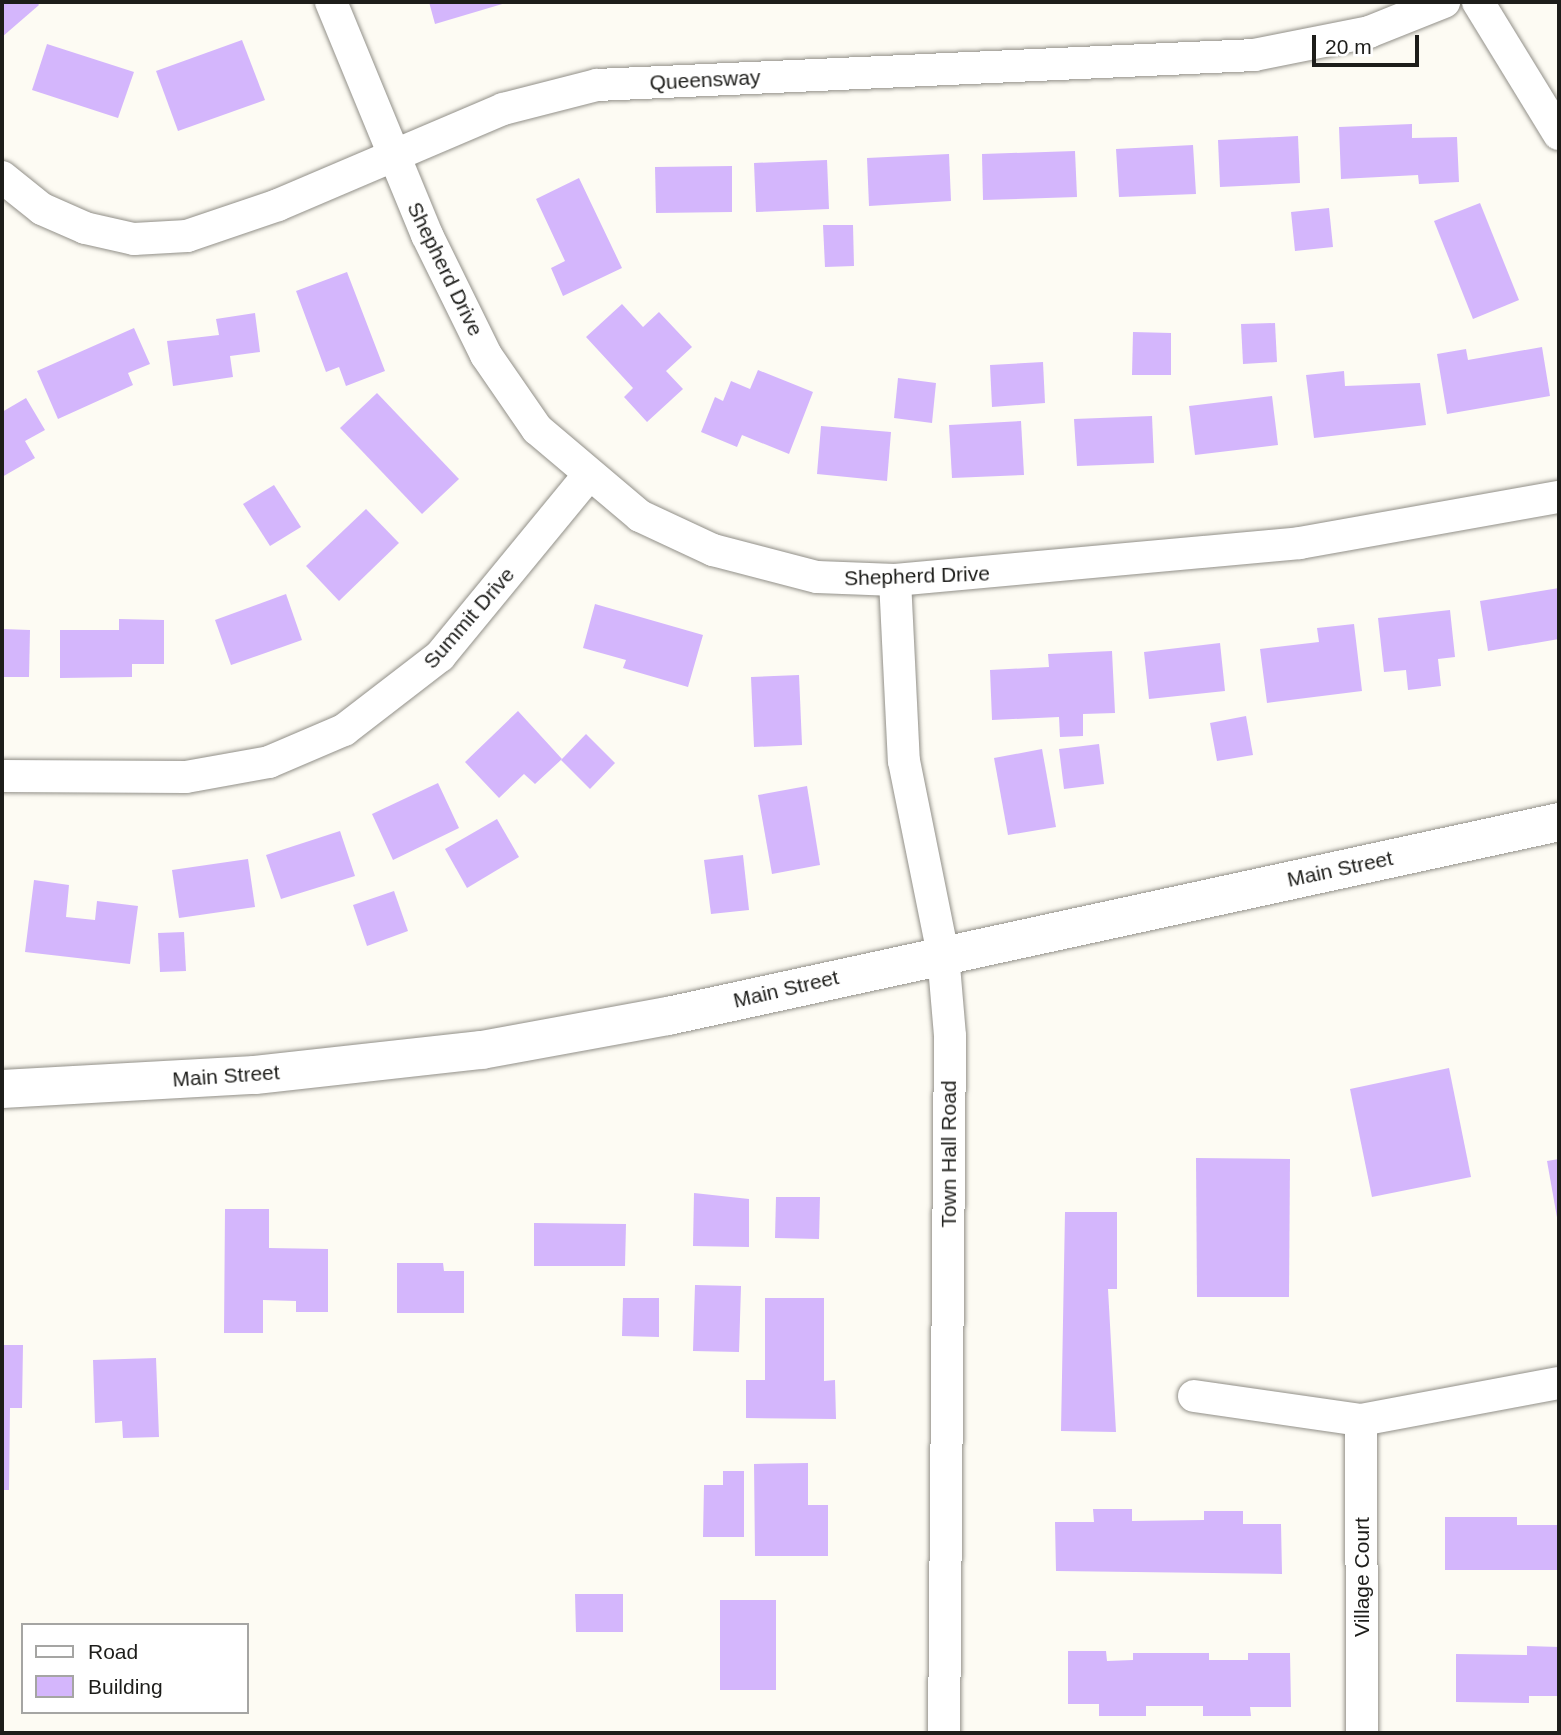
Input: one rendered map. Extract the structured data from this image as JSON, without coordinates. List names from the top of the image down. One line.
{"streets":{"main road":["Main Street"],"street":["Queensway","Shepherd Drive","Summit Drive","Town Hall Road","Village Court"]},"crossings":[["Queensway","Shepherd Drive"],["Shepherd Drive","Summit Drive"],["Shepherd Drive","Town Hall Road"],["Main Street","Town Hall Road"]],"legend":["Road","Building"],"scale_bar":"20 m"}
